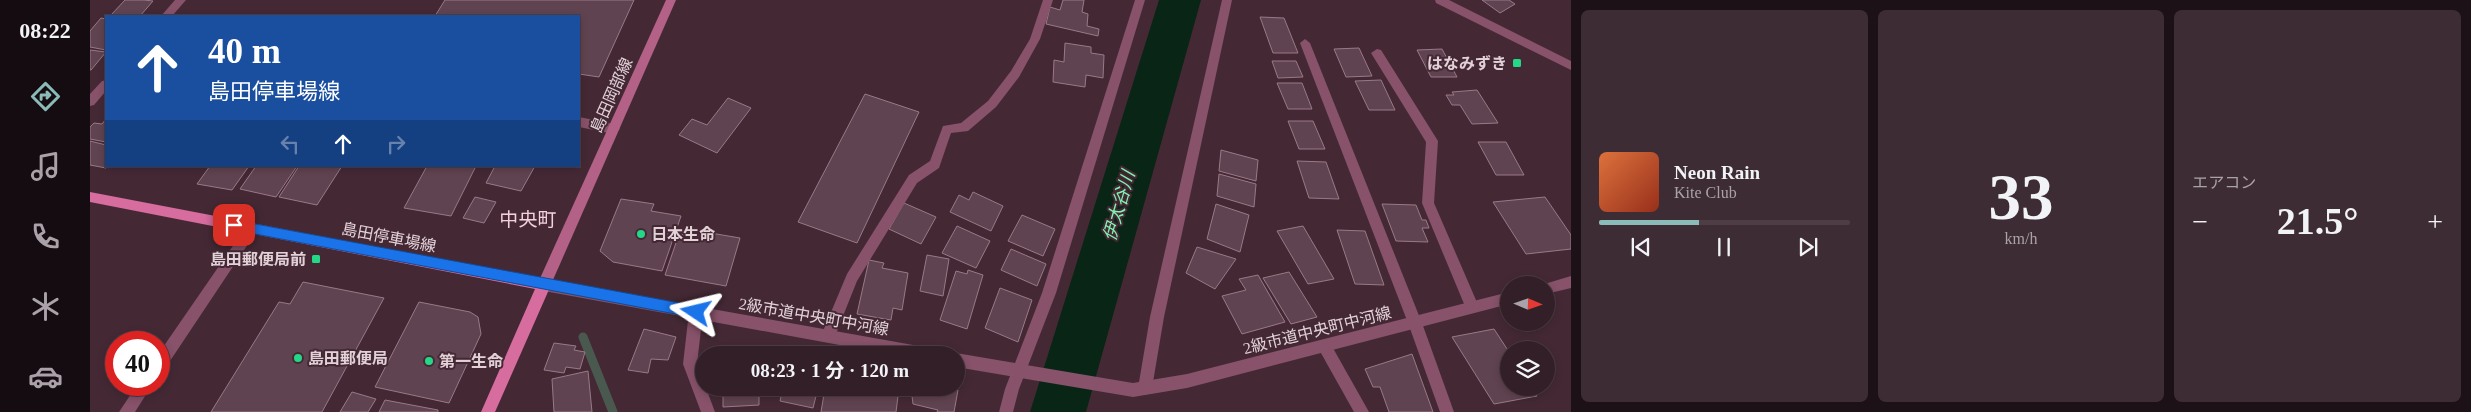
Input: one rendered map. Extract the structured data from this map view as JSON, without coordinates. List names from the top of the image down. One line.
{"streets":{"main road":["島田岡部線","島田停車場線"],"street":["2級市道中央町中河線"]},"crossings":[["島田岡部線","島田停車場線"],["島田岡部線","2級市道中央町中河線"],["島田停車場線","2級市道中央町中河線"]],"districts":["中央町"],"water":["伊太谷川"],"places":{"transit":["はなみずき","島田郵便局前"],"other":["日本生命","島田郵便局","第一生命"]},"north":"right","page":{"tabs":"08:22","tile":[["33","km/h"],"エアコン"],"turn":["40 m","島田停車場線"],"song":["Neon Rain","Kite Club"],"heat":["−","21.5°","+"],"limit":"40","trip":"08:23 · 1 分 · 120 m"}}
